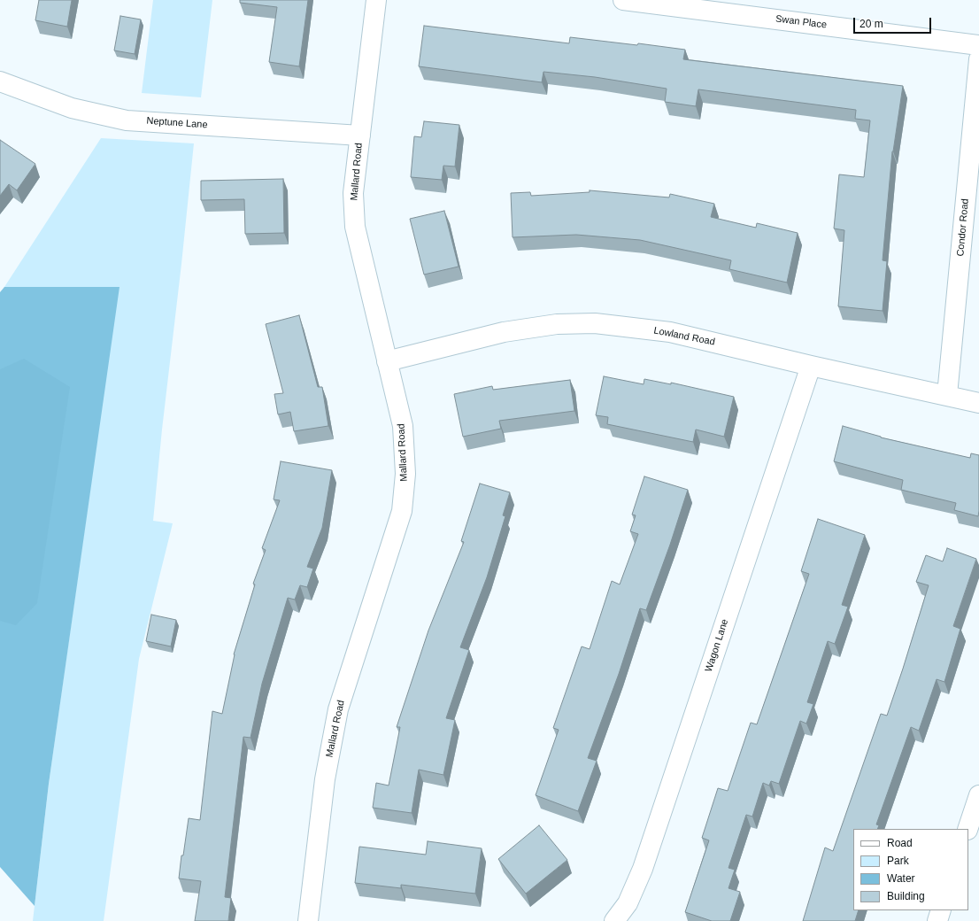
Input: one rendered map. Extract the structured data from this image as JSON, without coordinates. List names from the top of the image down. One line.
{"streets":{"street":["Swan Place","Neptune Lane","Mallard Road","Condor Road","Lowland Road","Wagon Lane"]},"crossings":[["Neptune Lane","Mallard Road"],["Mallard Road","Lowland Road"],["Condor Road","Lowland Road"],["Lowland Road","Wagon Lane"]],"legend":["Road","Park","Water","Building"],"scale_bar":"20 m"}
